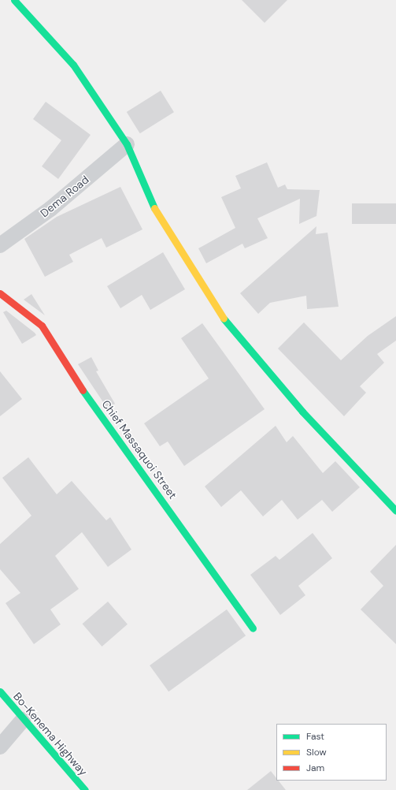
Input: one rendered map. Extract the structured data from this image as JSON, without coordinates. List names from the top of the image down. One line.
{"streets":{"main road":["Chief Massaquoi Street","Bo-Kenema Highway"],"street":["Dema Road"]},"legend":["Fast","Slow","Jam"]}
